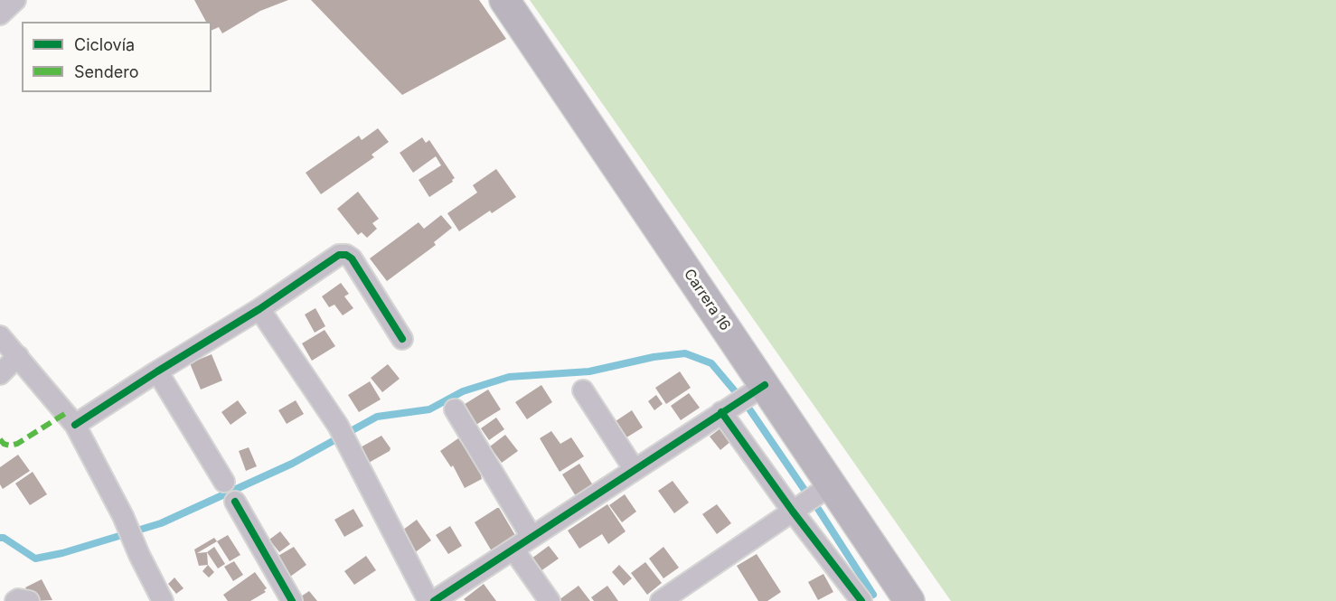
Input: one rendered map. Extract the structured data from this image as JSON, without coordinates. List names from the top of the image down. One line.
{"streets":{"main road":["Carrera 16"]},"legend":["Ciclovía","Sendero"]}
